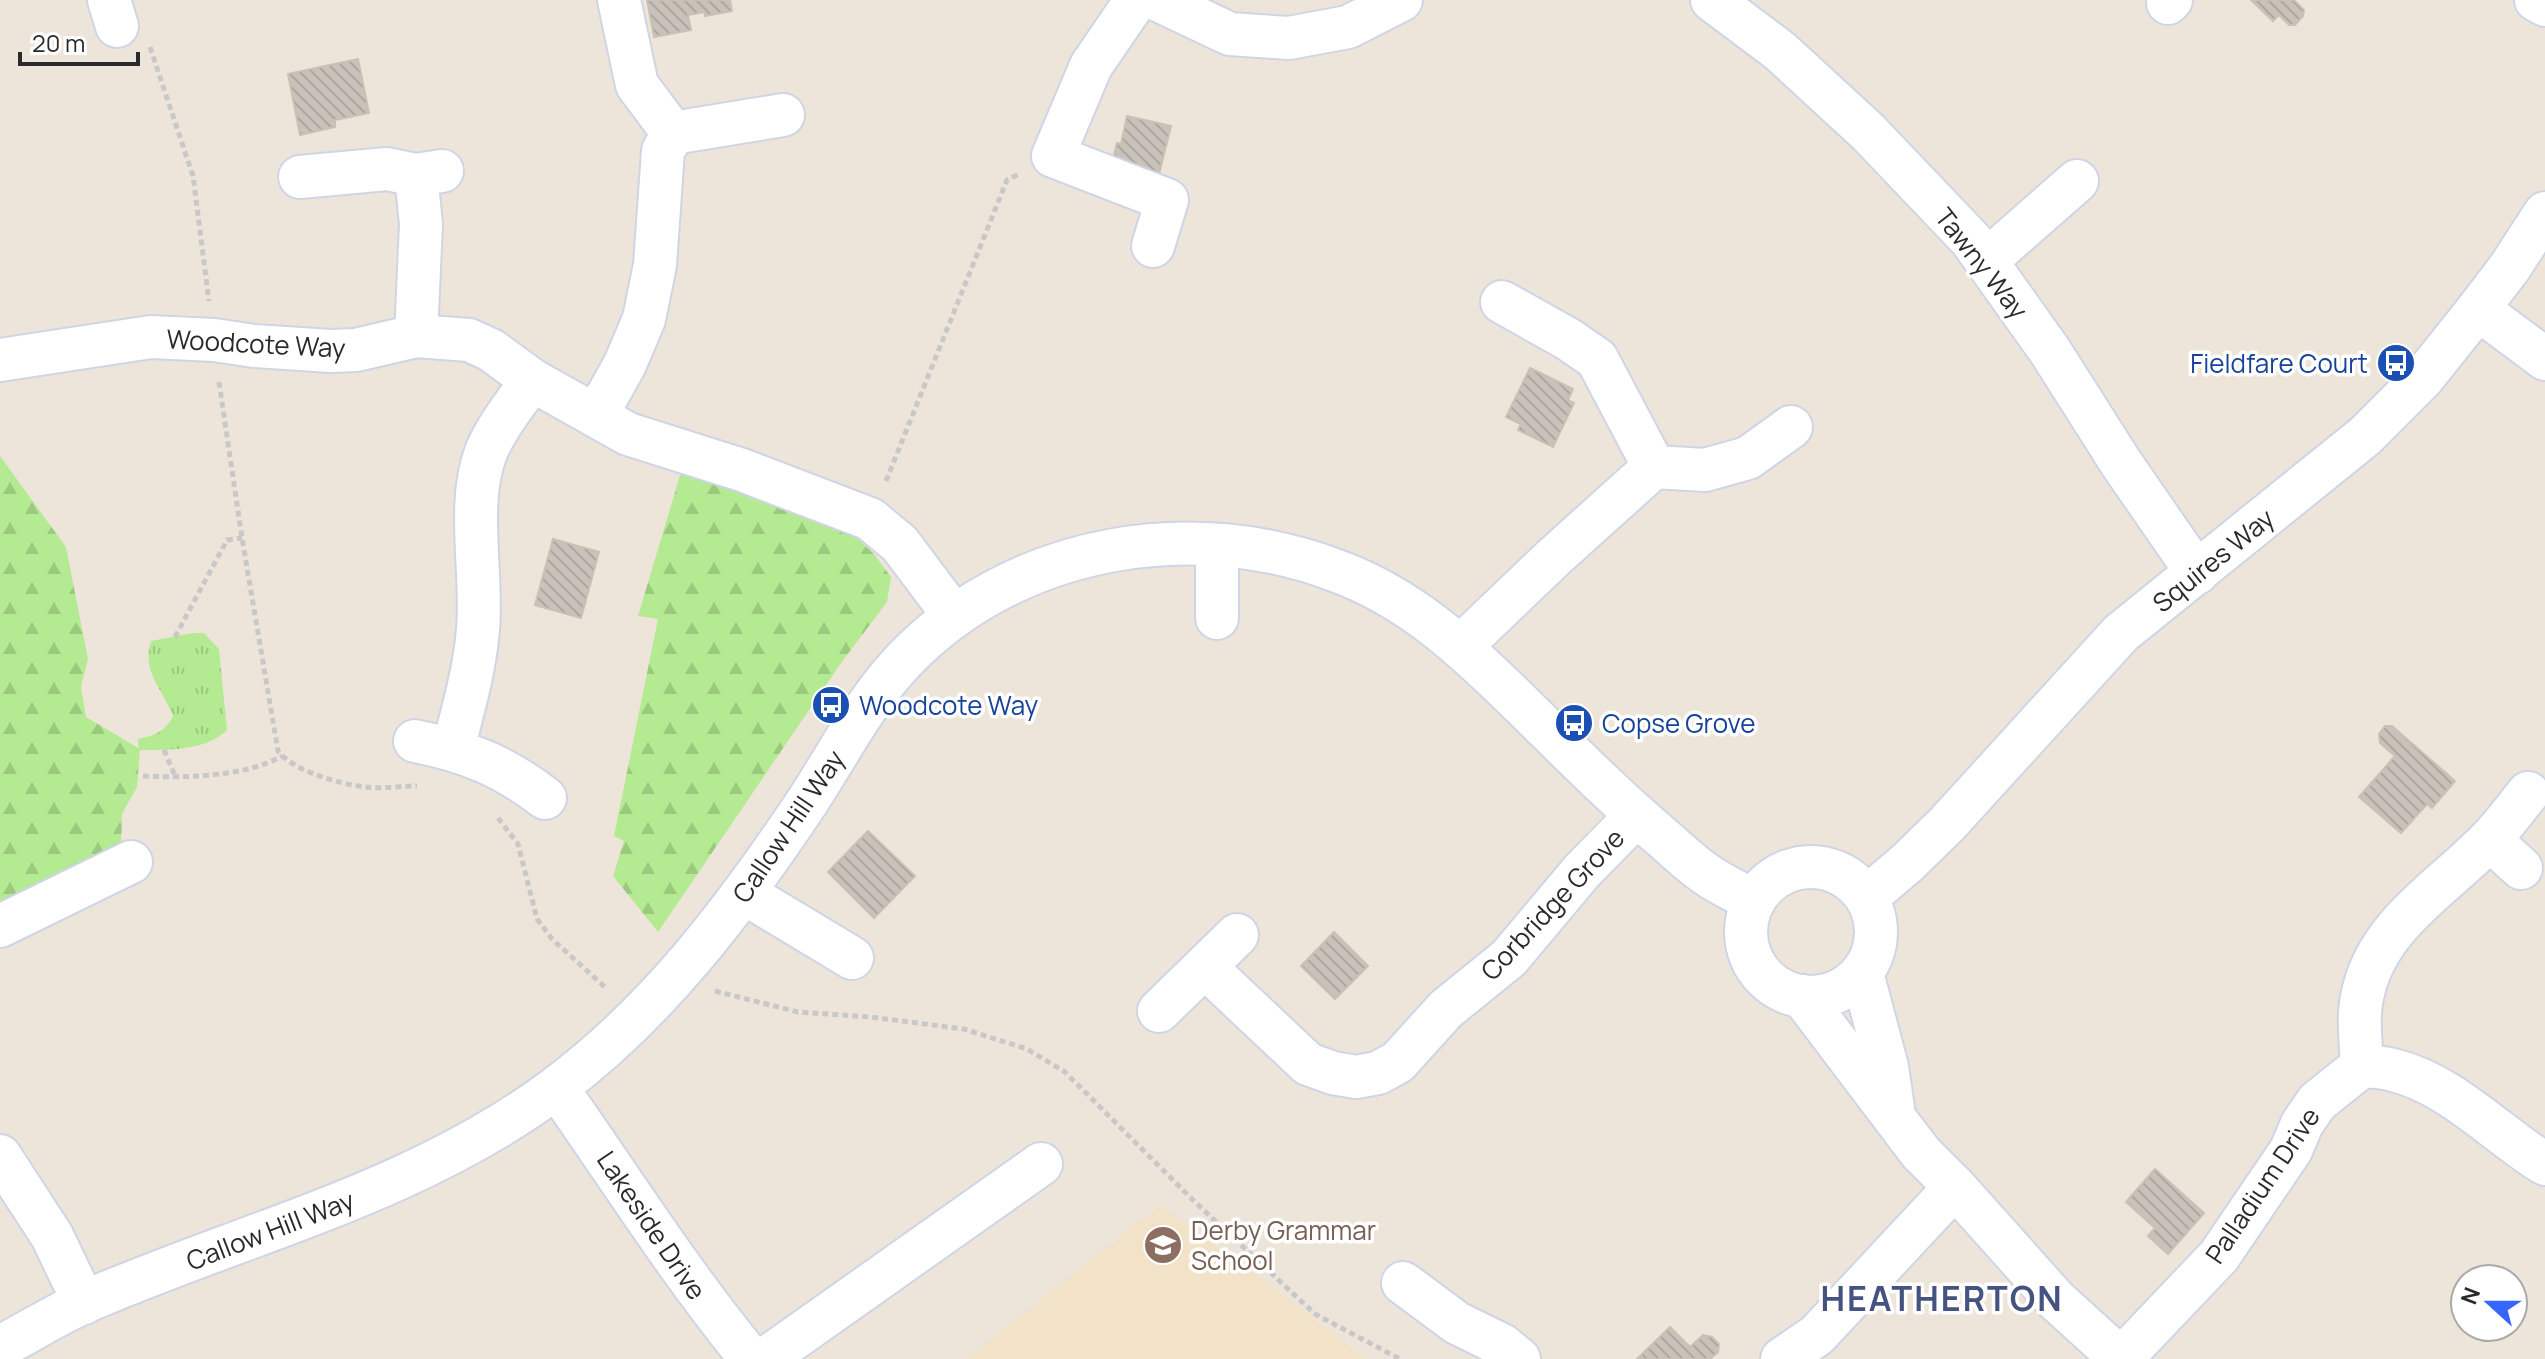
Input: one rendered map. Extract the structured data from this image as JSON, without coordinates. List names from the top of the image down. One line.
{"streets":{"street":["Tawny Way","Woodcote Way","Squires Way","Callow Hill Way","Corbridge Grove","Palladium Drive","Lakeside Drive"]},"crossings":[["Tawny Way","Squires Way"],["Woodcote Way","Callow Hill Way"],["Squires Way","Callow Hill Way"],["Callow Hill Way","Corbridge Grove"],["Callow Hill Way","Lakeside Drive"]],"districts":["HEATHERTON"],"places":{"bus stop":["Fieldfare Court","Woodcote Way","Copse Grove"],"school or university":["Derby Grammar School"]},"scale_bar":"20 m","north":"left"}
